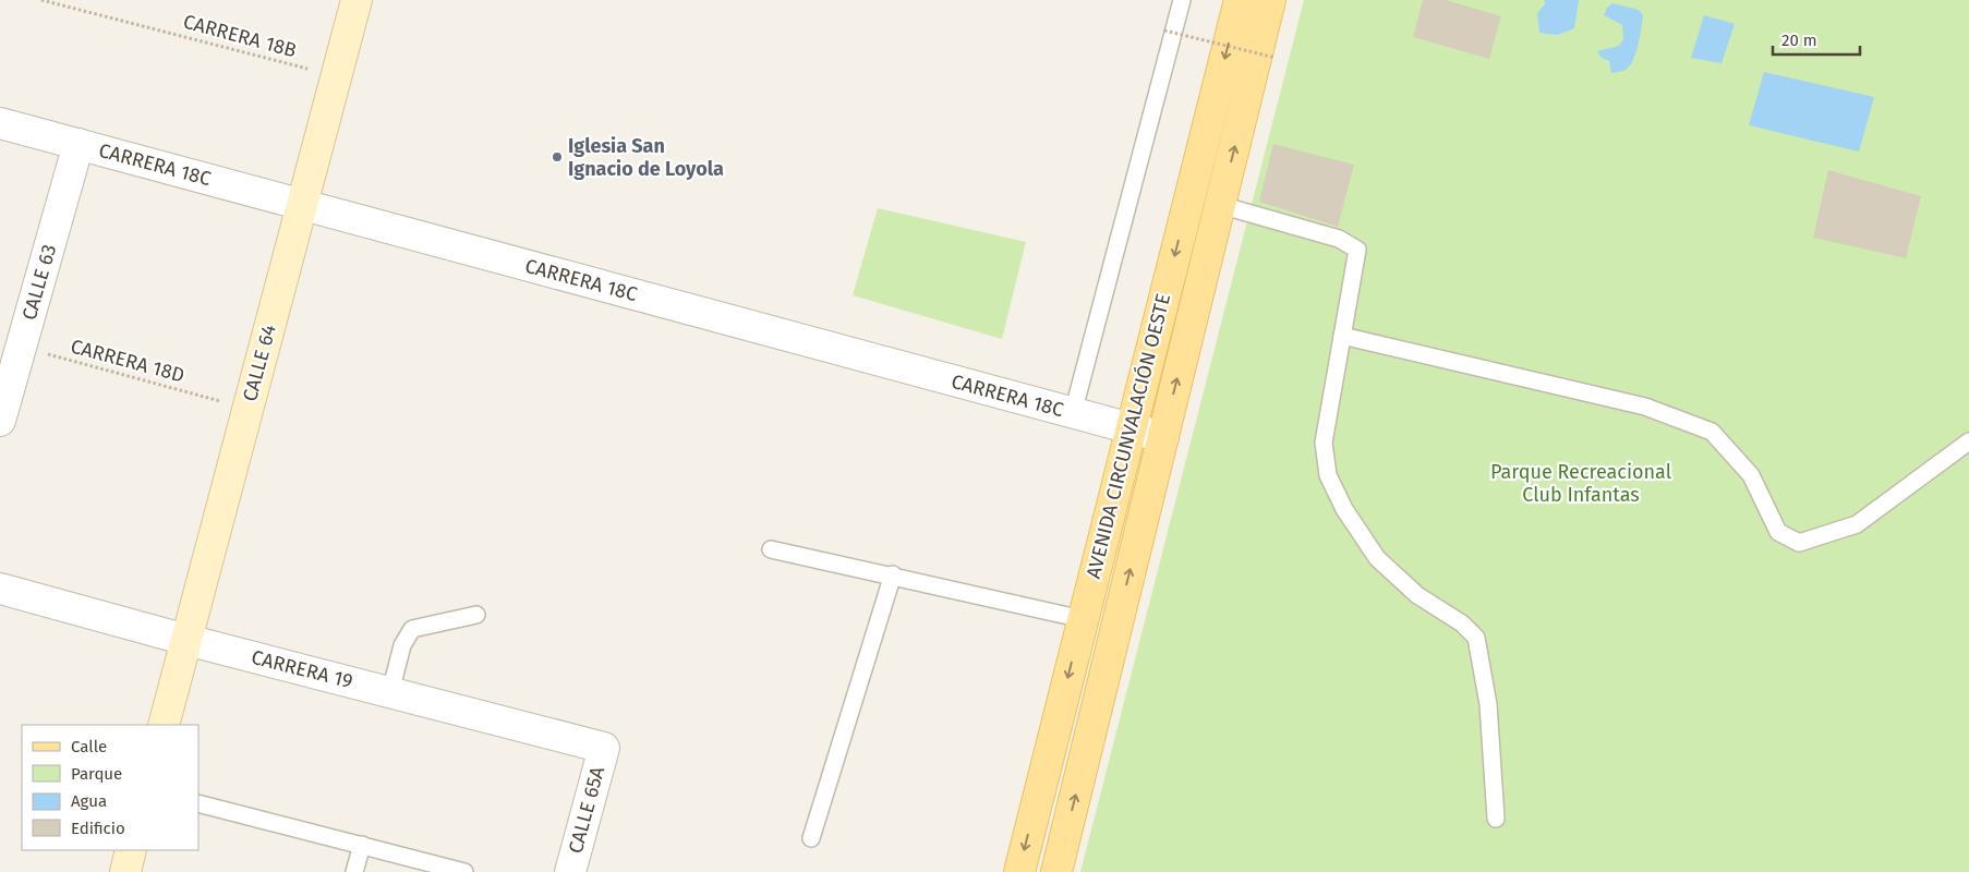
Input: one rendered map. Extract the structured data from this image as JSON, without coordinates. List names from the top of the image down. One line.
{"streets":{"main road":["AVENIDA CIRCUNVALACIÓN OESTE"],"street":["CARRERA 18C","CALLE 63","CALLE 64","CARRERA 19","CALLE 65A"],"path":["CARRERA 18B","CARRERA 18D"]},"crossings":[["CARRERA 18B","CALLE 64"],["CARRERA 18C","CALLE 63"],["CARRERA 18C","CALLE 64"],["CARRERA 18C","AVENIDA CIRCUNVALACIÓN OESTE"],["CALLE 63","CARRERA 18D"],["CARRERA 18D","CALLE 64"],["CALLE 64","CARRERA 19"],["CARRERA 19","CALLE 65A"]],"parks":["Parque Recreacional Club Infantas"],"places":["Iglesia San Ignacio de Loyola"],"legend":["Calle","Parque","Agua","Edificio"],"scale_bar":"20 m"}
